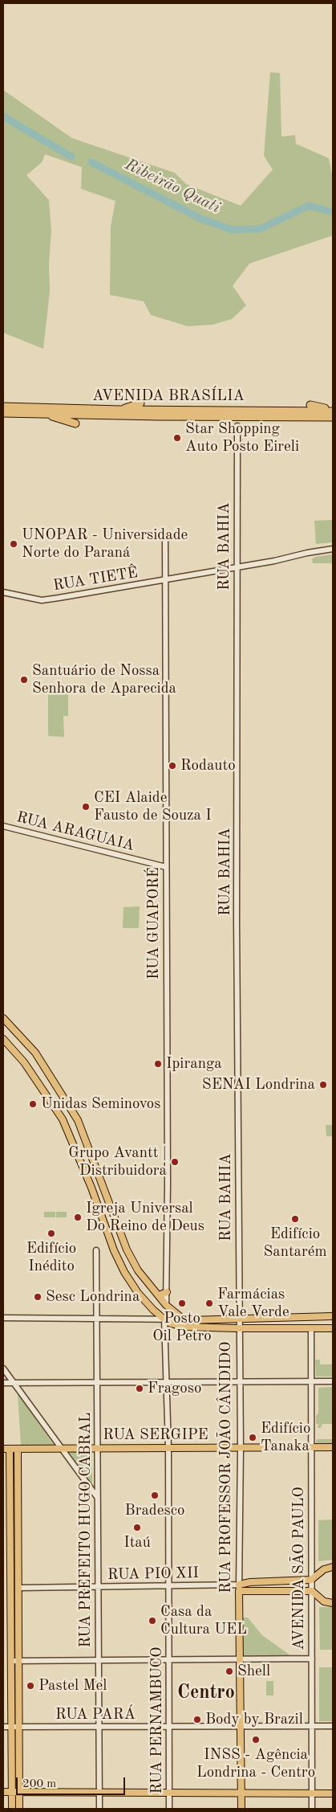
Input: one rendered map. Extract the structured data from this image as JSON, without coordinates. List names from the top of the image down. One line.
{"streets":{"highway":["AVENIDA BRASÍLIA"],"main road":["RUA SERGIPE","RUA PROFESSOR JOÃO CÂNDIDO"],"street":["RUA BAHIA","RUA TIETÊ","RUA ARAGUAIA","RUA GUAPORÉ","RUA PREFEITO HUGO CABRAL","AVENIDA SÃO PAULO","RUA PIO XII","RUA PARÁ","RUA PERNAMBUCO"]},"crossings":[["RUA BAHIA","RUA TIETÊ"],["RUA BAHIA","RUA PROFESSOR JOÃO CÂNDIDO"],["RUA TIETÊ","RUA GUAPORÉ"],["RUA ARAGUAIA","RUA GUAPORÉ"],["RUA SERGIPE","RUA PROFESSOR JOÃO CÂNDIDO"],["RUA SERGIPE","RUA PREFEITO HUGO CABRAL"],["RUA SERGIPE","AVENIDA SÃO PAULO"],["RUA SERGIPE","RUA PERNAMBUCO"],["RUA PROFESSOR JOÃO CÂNDIDO","RUA PIO XII"],["RUA PROFESSOR JOÃO CÂNDIDO","RUA PARÁ"],["RUA PREFEITO HUGO CABRAL","RUA PIO XII"],["RUA PREFEITO HUGO CABRAL","RUA PARÁ"],["AVENIDA SÃO PAULO","RUA PARÁ"],["RUA PIO XII","RUA PERNAMBUCO"],["RUA PARÁ","RUA PERNAMBUCO"]],"districts":["Centro"],"water":["Ribeirão Quati"],"places":["Star Shopping Auto Posto Eireli","UNOPAR - Universidade Norte do Paraná","Santuário de Nossa Senhora de Aparecida","Rodauto","CEI Alaide Fausto de Souza I","Ipiranga","SENAI Londrina","Unidas Seminovos","Grupo Avantt | Distribuidora","Igreja Universal Do Reino de Deus","Edifício Santarém","Edifício Inédito","Sesc Londrina","Posto Oil Petro","Farmácias Vale Verde","Fragoso","Edifício Tanaka","Bradesco","Itaú","Casa da Cultura UEL","Shell","Pastel Mel","Body by Brazil","INSS - Agência Londrina - Centro"],"scale_bar":"200 m"}
